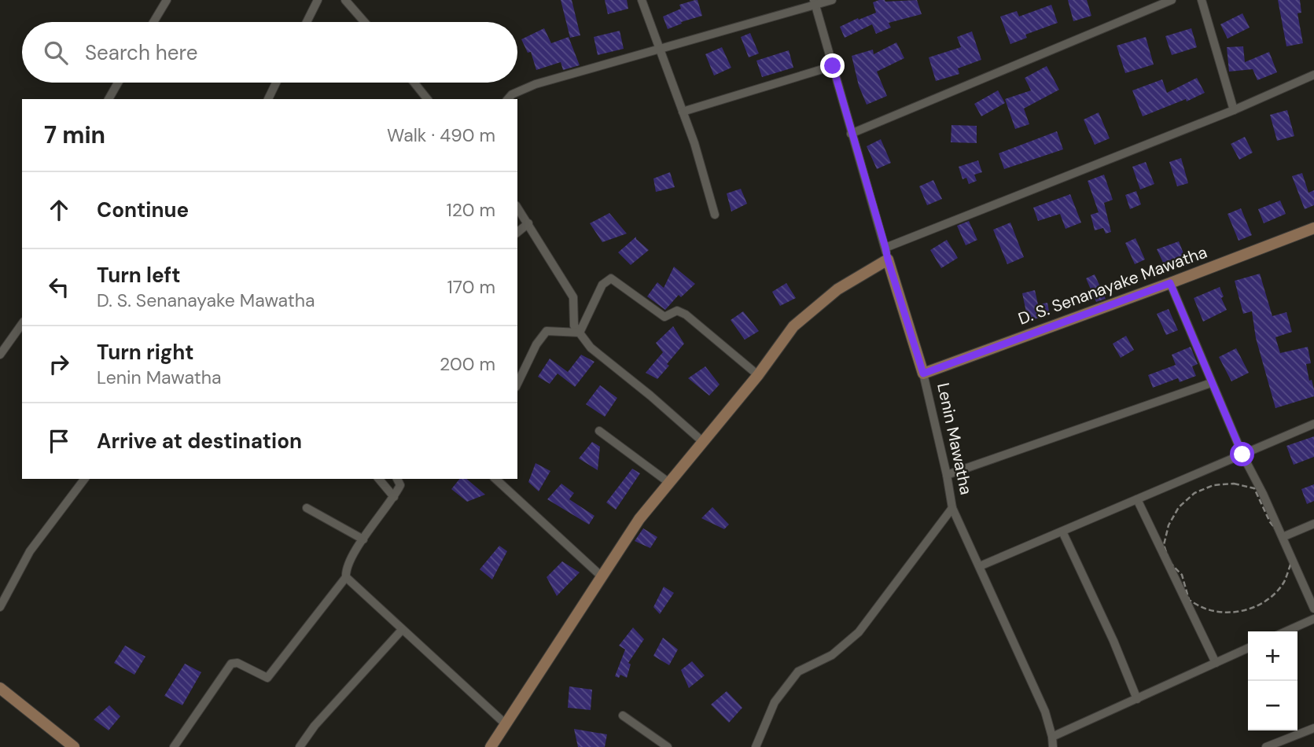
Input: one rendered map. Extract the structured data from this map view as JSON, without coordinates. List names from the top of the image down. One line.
{"streets":{"street":["D. S. Senanayake Mawatha","Lenin Mawatha"]},"crossings":[["D. S. Senanayake Mawatha","Lenin Mawatha"]],"page":{"search":"Search here","heading":["7 min","Walk · 490 m"],"list":[["Continue","120 m"],["Turn left","D. S. Senanayake Mawatha","170 m"],["Turn right","Lenin Mawatha","200 m"],"Arrive at destination"],"map_buttons":["+","−"]}}
